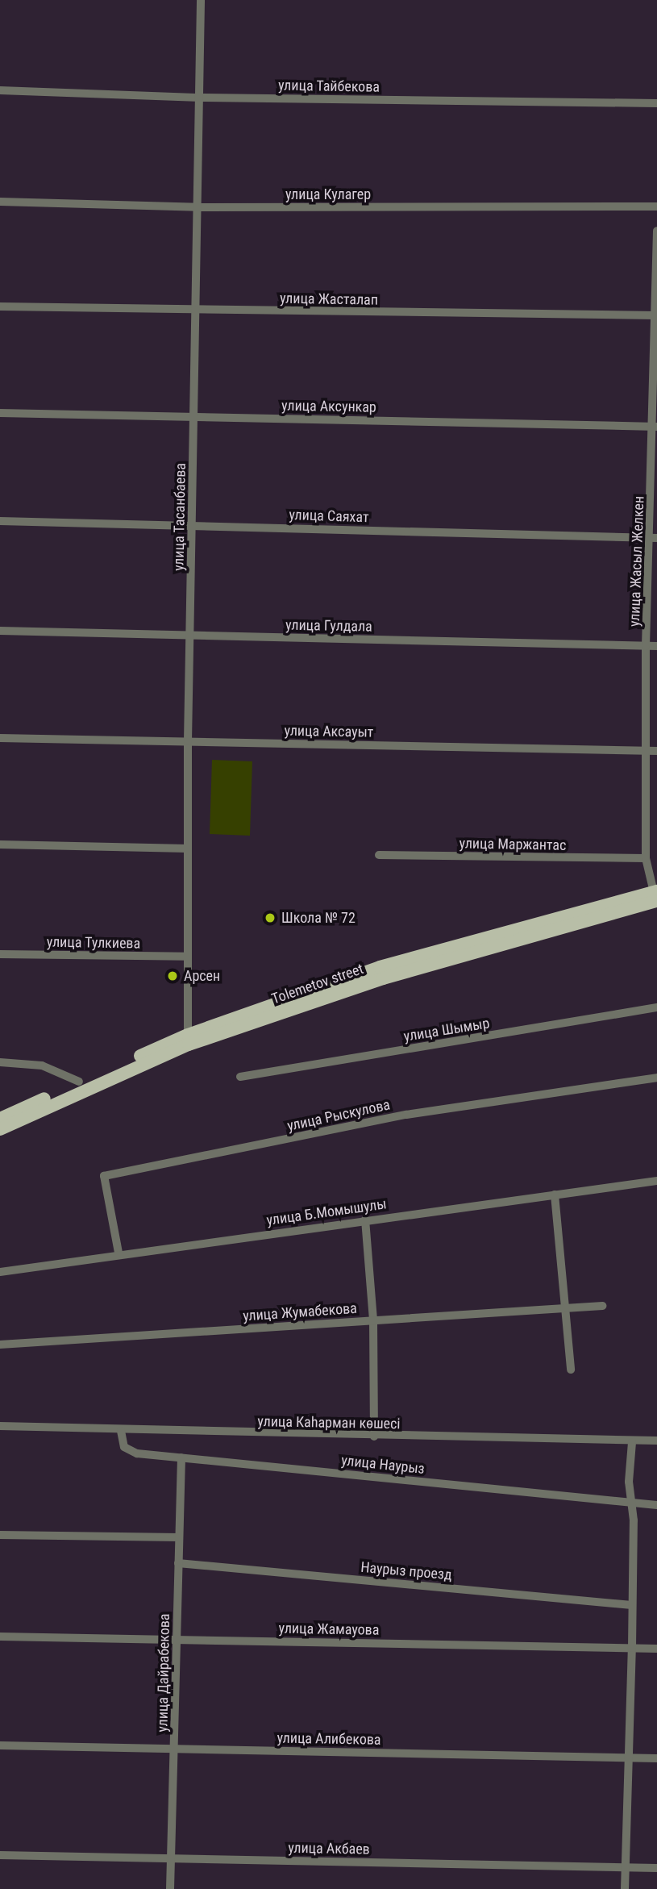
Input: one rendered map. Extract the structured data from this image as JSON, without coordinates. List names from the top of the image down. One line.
{"streets":{"main road":["Tolemetov street"],"street":["улица Тайбекова","улица Кулагер","улица Жасталап","улица Аксункар","улица Саяхат","улица Тасанбаева","улица Жасыл Желкен","улица Гулдала","улица Аксауыт","улица Маржантас","улица Тулкиева","улица Шымыр","улица Рыскулова","улица Б.Момышулы","улица Жумабекова","улица Каһарман көшесі","улица Наурыз","Наурыз проезд","улица Жамауова","улица Дайрабекова","улица Алибекова","улица Акбаев"]},"crossings":[["улица Тайбекова","улица Тасанбаева"],["улица Кулагер","улица Тасанбаева"],["улица Жасталап","улица Тасанбаева"],["улица Жасталап","улица Жасыл Желкен"],["улица Аксункар","улица Тасанбаева"],["улица Аксункар","улица Жасыл Желкен"],["улица Саяхат","улица Тасанбаева"],["улица Саяхат","улица Жасыл Желкен"],["улица Тасанбаева","улица Гулдала"],["улица Тасанбаева","улица Аксауыт"],["улица Тасанбаева","улица Тулкиева"],["улица Тасанбаева","Tolemetov street"],["улица Жасыл Желкен","улица Гулдала"],["улица Жасыл Желкен","улица Аксауыт"],["улица Жасыл Желкен","улица Маржантас"],["улица Жасыл Желкен","Tolemetov street"],["улица Рыскулова","улица Б.Момышулы"],["улица Каһарман көшесі","улица Наурыз"],["улица Наурыз","улица Дайрабекова"],["Наурыз проезд","улица Дайрабекова"],["улица Жамауова","улица Дайрабекова"],["улица Дайрабекова","улица Алибекова"],["улица Дайрабекова","улица Акбаев"]],"places":["Школа № 72","Арсен"]}
